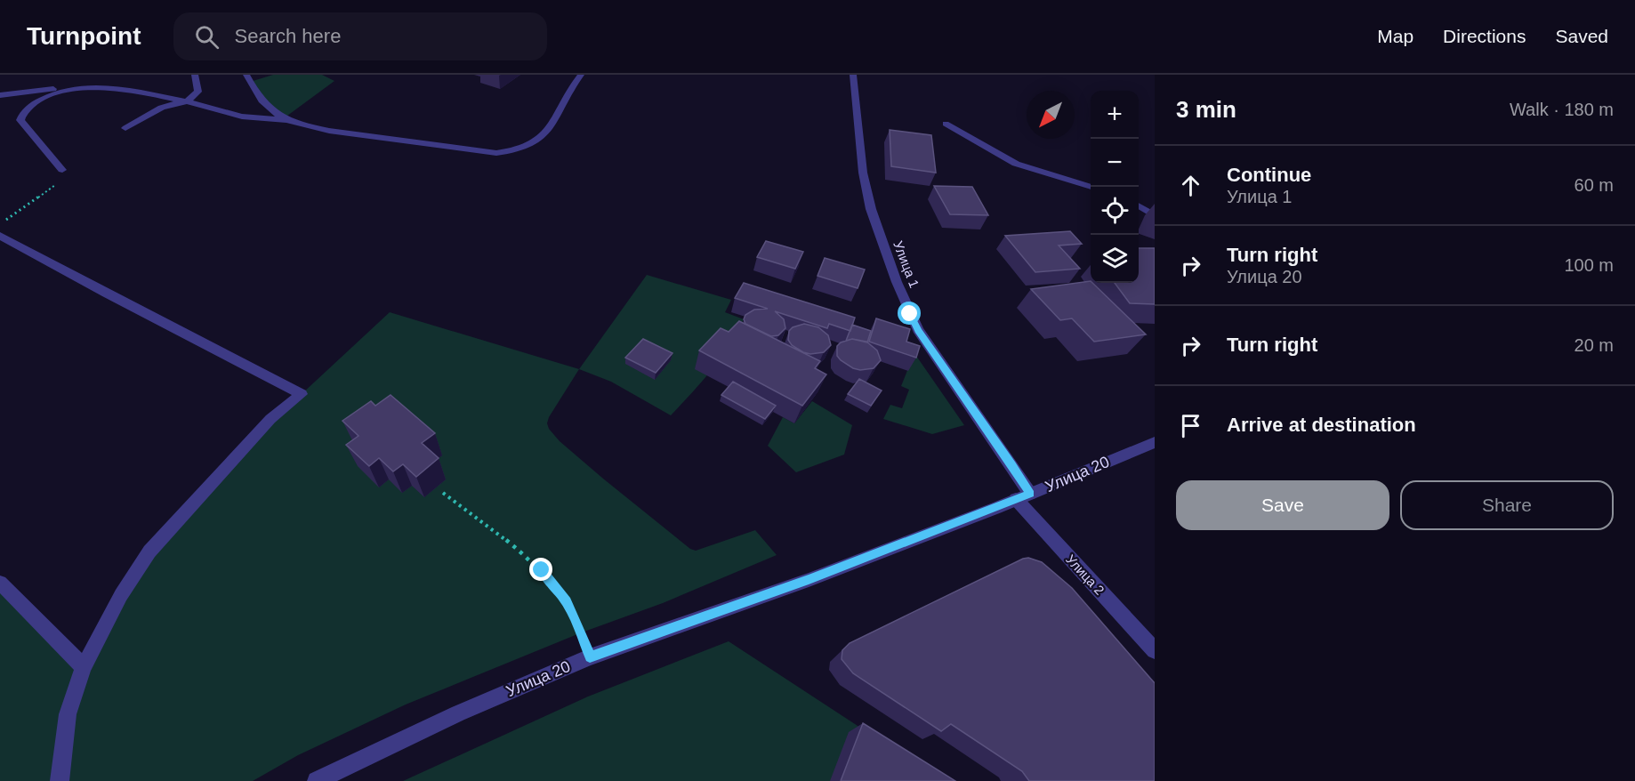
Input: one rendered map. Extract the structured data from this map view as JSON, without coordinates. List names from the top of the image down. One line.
{"streets":{"street":["Улица 1","Улица 20","Улица 2"]},"crossings":[["Улица 1","Улица 20"],["Улица 1","Улица 2"],["Улица 20","Улица 2"]],"north":"bottom left","page":{"header":"Turnpoint","search":"Search here","nav":["Map","Directions","Saved"],"heading":["3 min","Walk · 180 m"],"map_buttons":["+","−"],"list":[["Continue","Улица 1","60 m"],["Turn right","Улица 20","100 m"],["Turn right","20 m"],"Arrive at destination"],"buttons":["Save","Share"]}}
